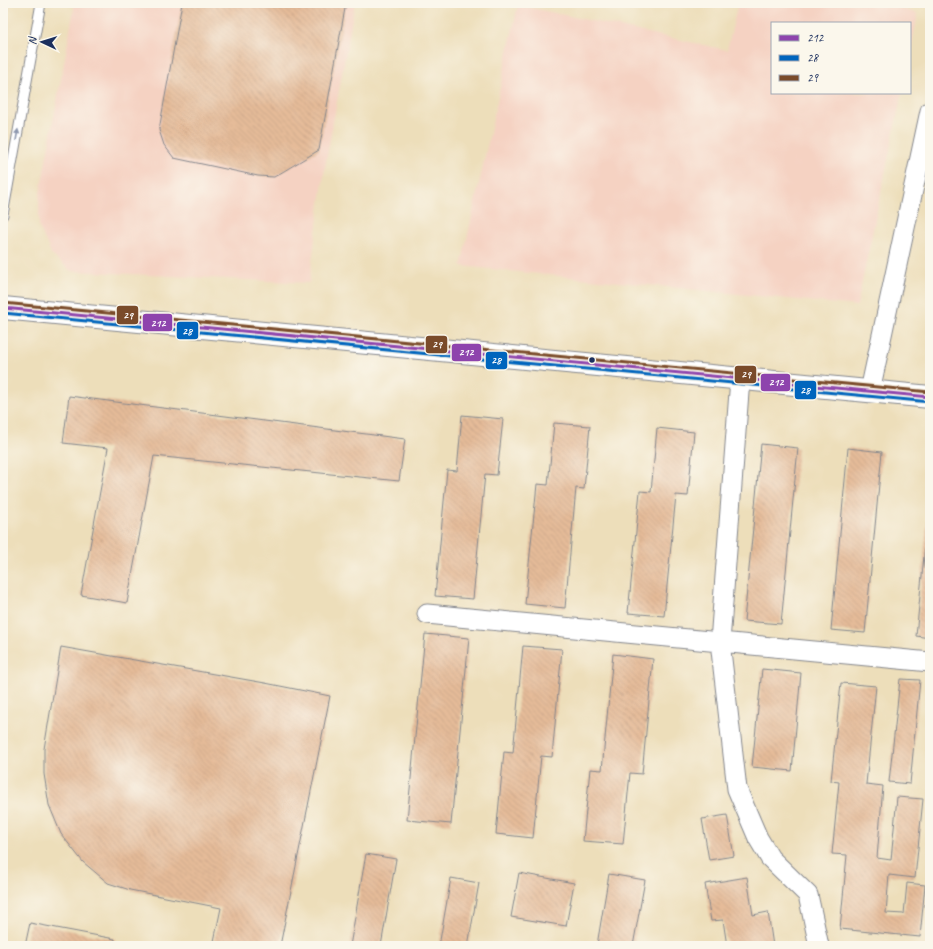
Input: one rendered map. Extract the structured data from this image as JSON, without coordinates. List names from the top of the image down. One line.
{"lines":["transit line 29","transit line 212","transit line 28"],"legend":["212","28","29"],"north":"left"}
